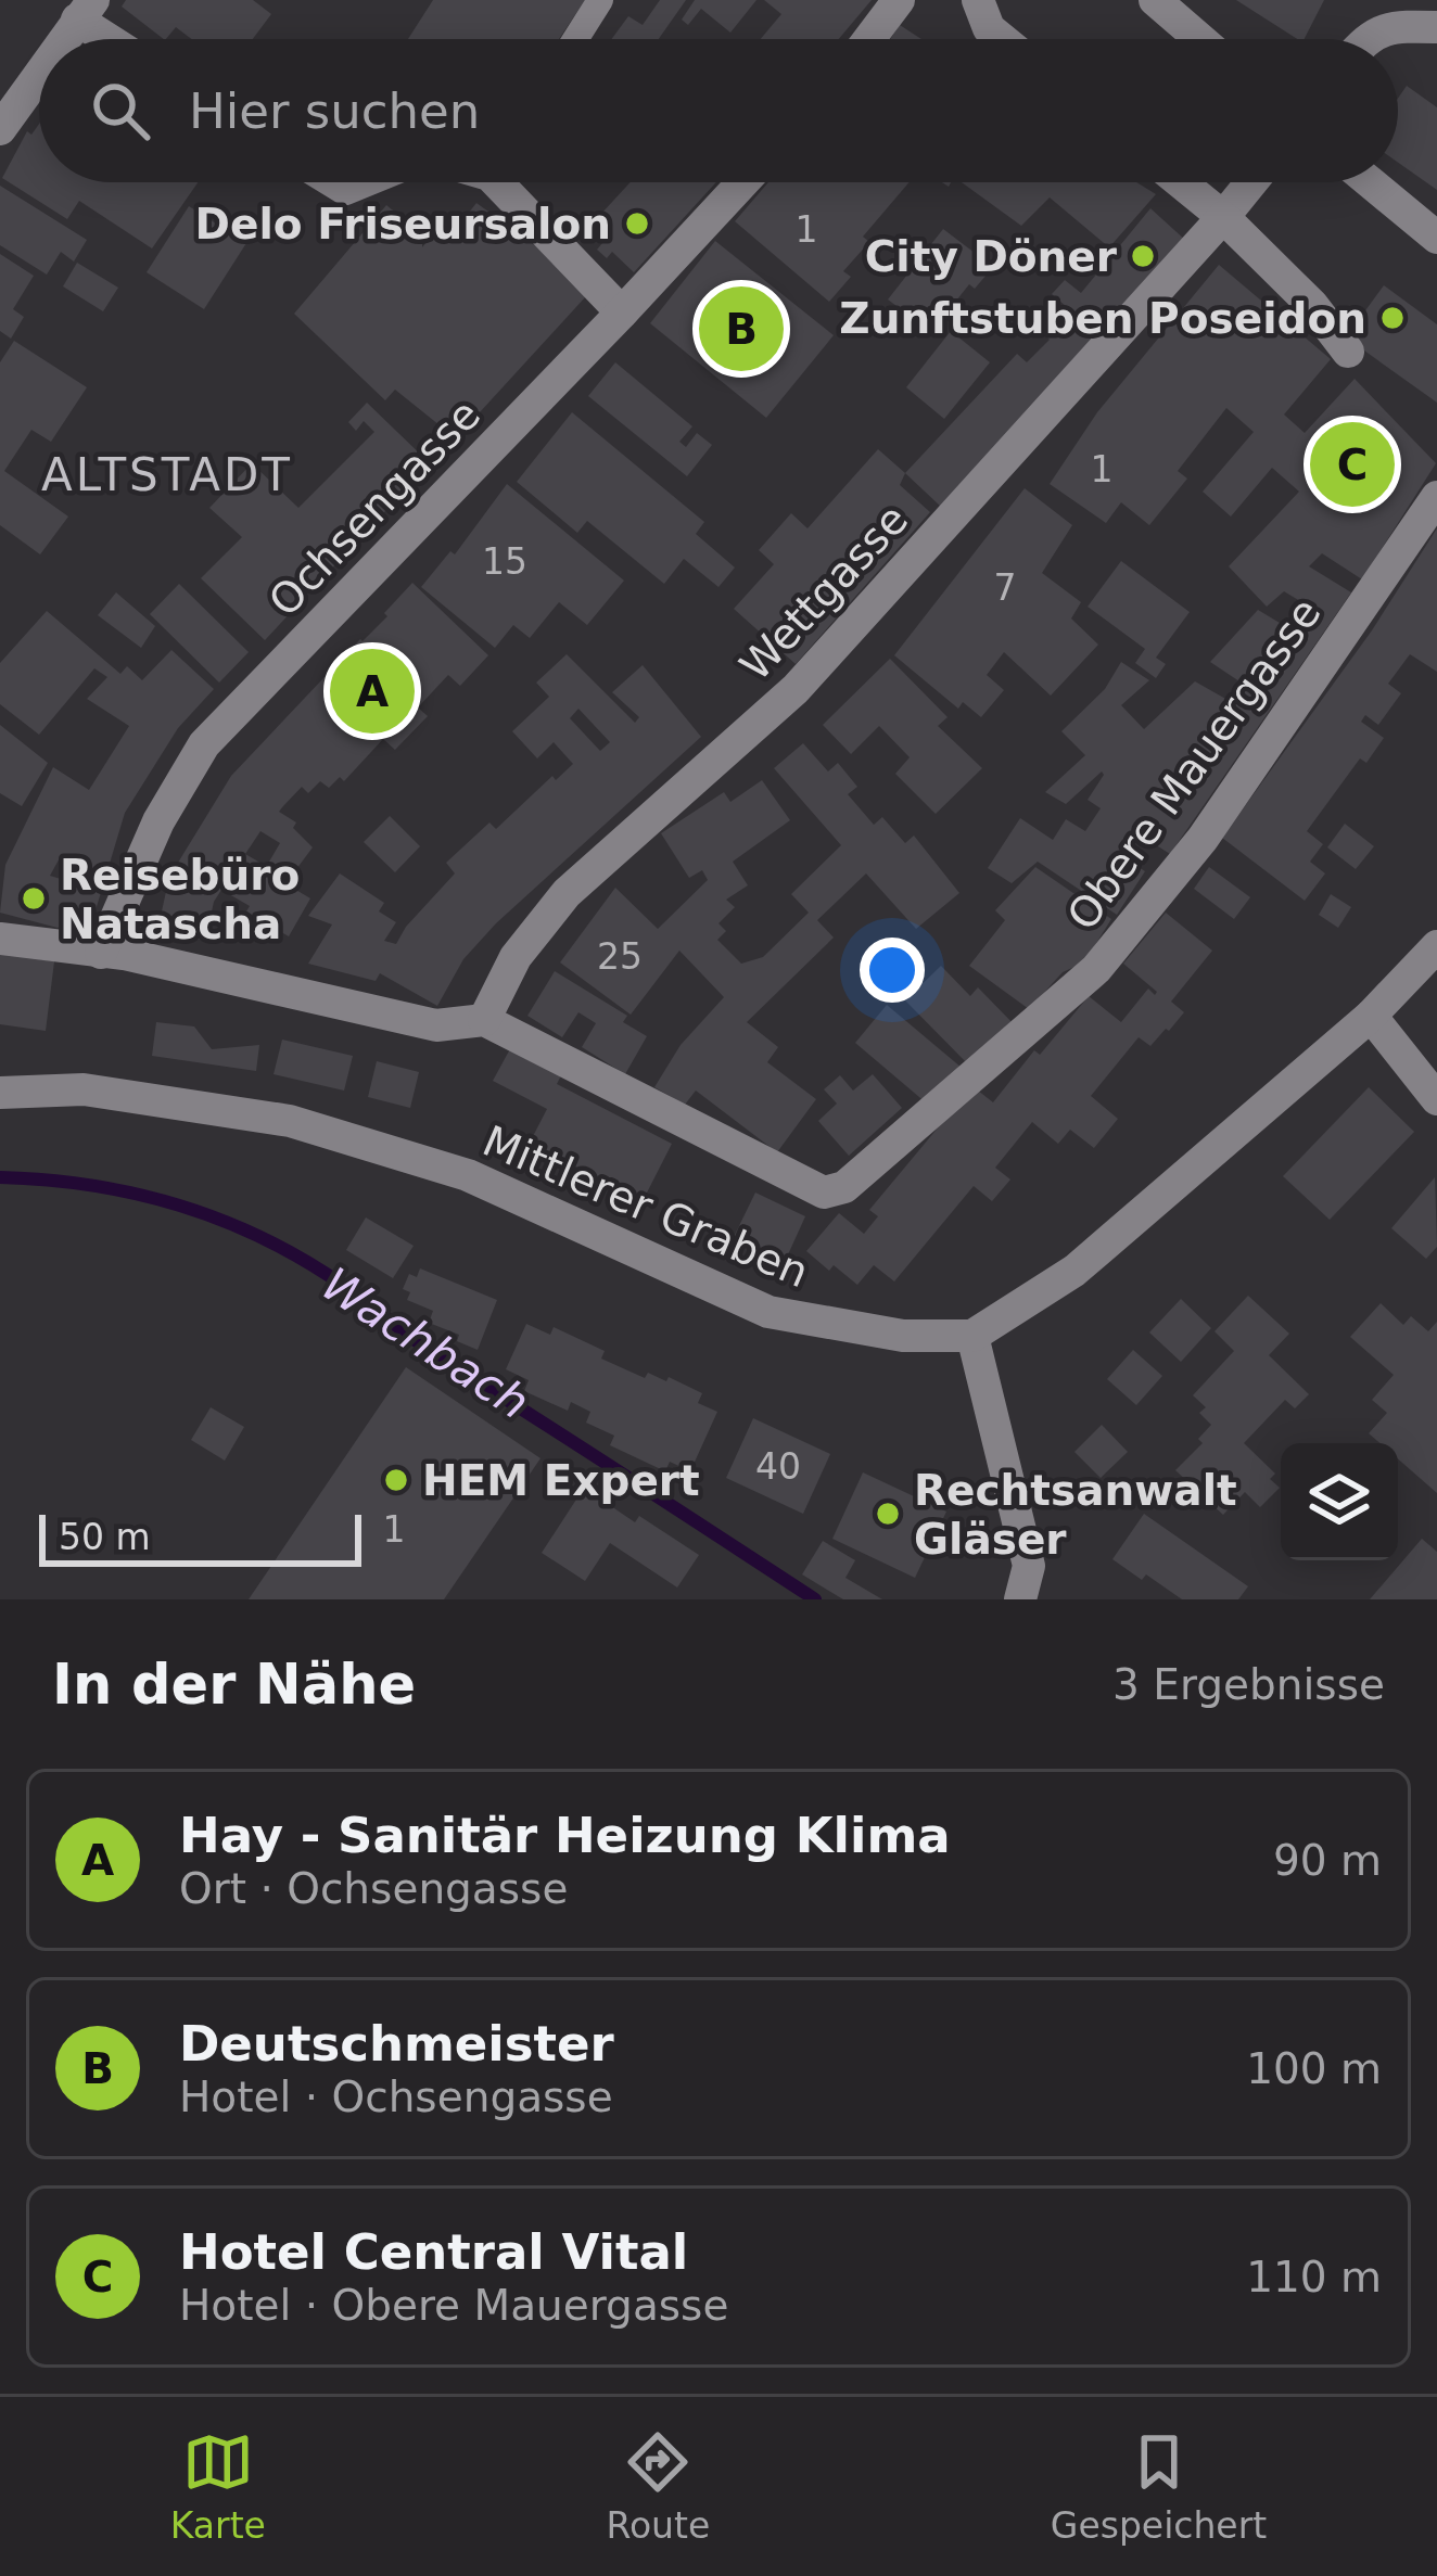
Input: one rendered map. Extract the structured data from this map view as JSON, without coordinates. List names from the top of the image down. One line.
{"streets":{"street":["Ochsengasse","Wettgasse","Obere Mauergasse","Mittlerer Graben"]},"crossings":[["Ochsengasse","Obere Mauergasse"],["Wettgasse","Obere Mauergasse"]],"districts":["ALTSTADT"],"water":["Wachbach"],"places":["Delo Friseursalon","City Döner","Zunftstuben Poseidon","Reisebüro Natascha","HEM Expert","Rechtsanwalt Gläser"],"house_numbers":["1","1","15","7","25","40","1"],"scale_bar":"50 m","page":{"search":"Hier suchen","pins":["B","C","A"],"scale":"50 m","heading":["In der Nähe","3 Ergebnisse"],"list":[{"mark":"A","name":"Hay - Sanitär Heizung Klima","note":"Ort · Ochsengasse","value":"90 m"},{"mark":"B","name":"Deutschmeister","note":"Hotel · Ochsengasse","value":"100 m"},{"mark":"C","name":"Hotel Central Vital","note":"Hotel · Obere Mauergasse","value":"110 m"}],"nav":["Karte","Route","Gespeichert"]}}
